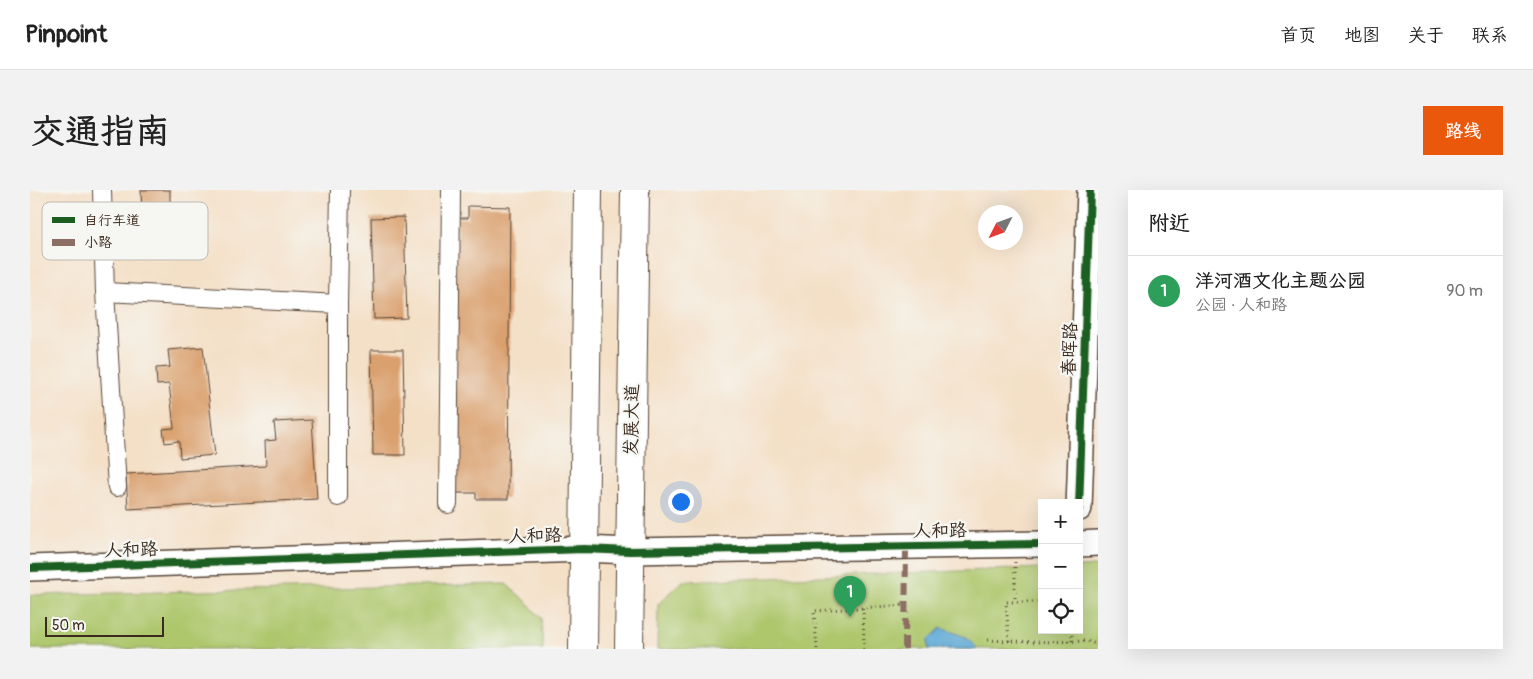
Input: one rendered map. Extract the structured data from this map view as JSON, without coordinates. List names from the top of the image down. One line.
{"streets":{"main road":["发展大道"],"street":["春晖路","人和路"]},"crossings":[["发展大道","人和路"]],"legend":["自行车道","小路"],"scale_bar":"50 m","north":"bottom left","page":{"header":"Pinpoint","nav":["首页","地图","关于","联系"],"buttons":"路线","title":"交通指南","heading":"附近","list":[{"mark":"1","name":"洋河酒文化主题公园","note":"公园 · 人和路","value":"90 m"}],"map_buttons":["+","−"],"pins":"1","scale":"50 m"}}
